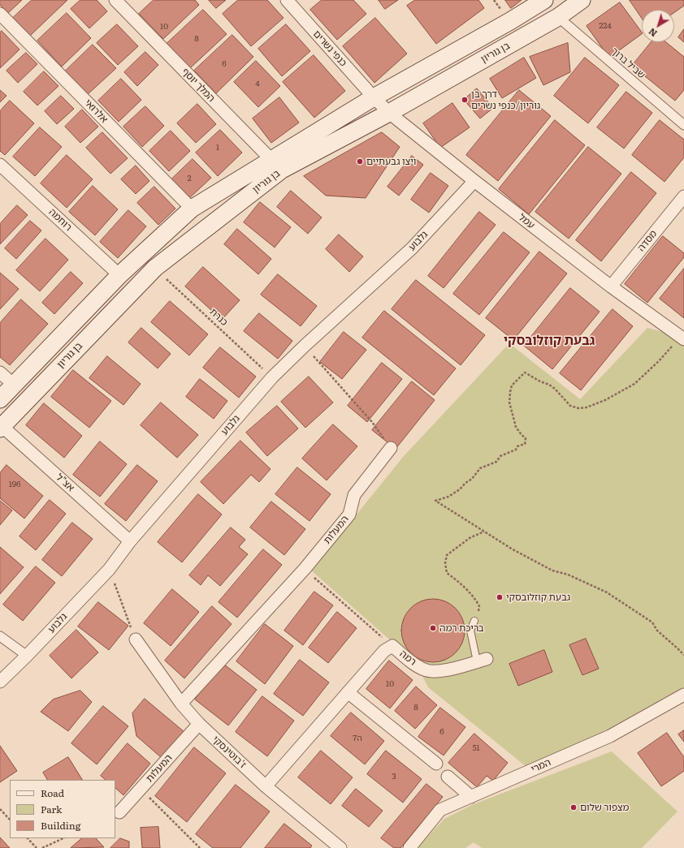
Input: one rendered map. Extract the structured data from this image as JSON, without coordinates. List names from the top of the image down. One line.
{"streets":{"main road":["בן גוריון"],"street":["כנפי נשרים","שביל ברוך","המלך יוסף","אלרואי","רוחמה","עמל","גלבוע","מסדה","אצ\"ל","המעלות","רמה","ז'בוטינסקי","המרי"],"path":["כנרת"]},"crossings":[["כנפי נשרים","בן גוריון"],["כנפי נשרים","עמל"],["בן גוריון","שביל ברוך"],["בן גוריון","המלך יוסף"],["בן גוריון","אלרואי"],["בן גוריון","רוחמה"],["בן גוריון","עמל"],["בן גוריון","כנרת"],["בן גוריון","אצ\"ל"],["עמל","גלבוע"],["עמל","מסדה"],["גלבוע","כנרת"],["גלבוע","אצ\"ל"],["המעלות","ז'בוטינסקי"],["רמה","ז'בוטינסקי"]],"districts":["גבעת קוזלובסקי"],"places":["דרך בן גוריון/כנפי נשרים","ויצו גבעתיים","גבעת קוזלובסקי","בריכת רמה","מצפור שלום"],"house_numbers":["224","10","8","6","4","1","2","196","10","8","6","7ה","51","3"],"legend":["Road","Park","Building"],"north":"bottom left"}
